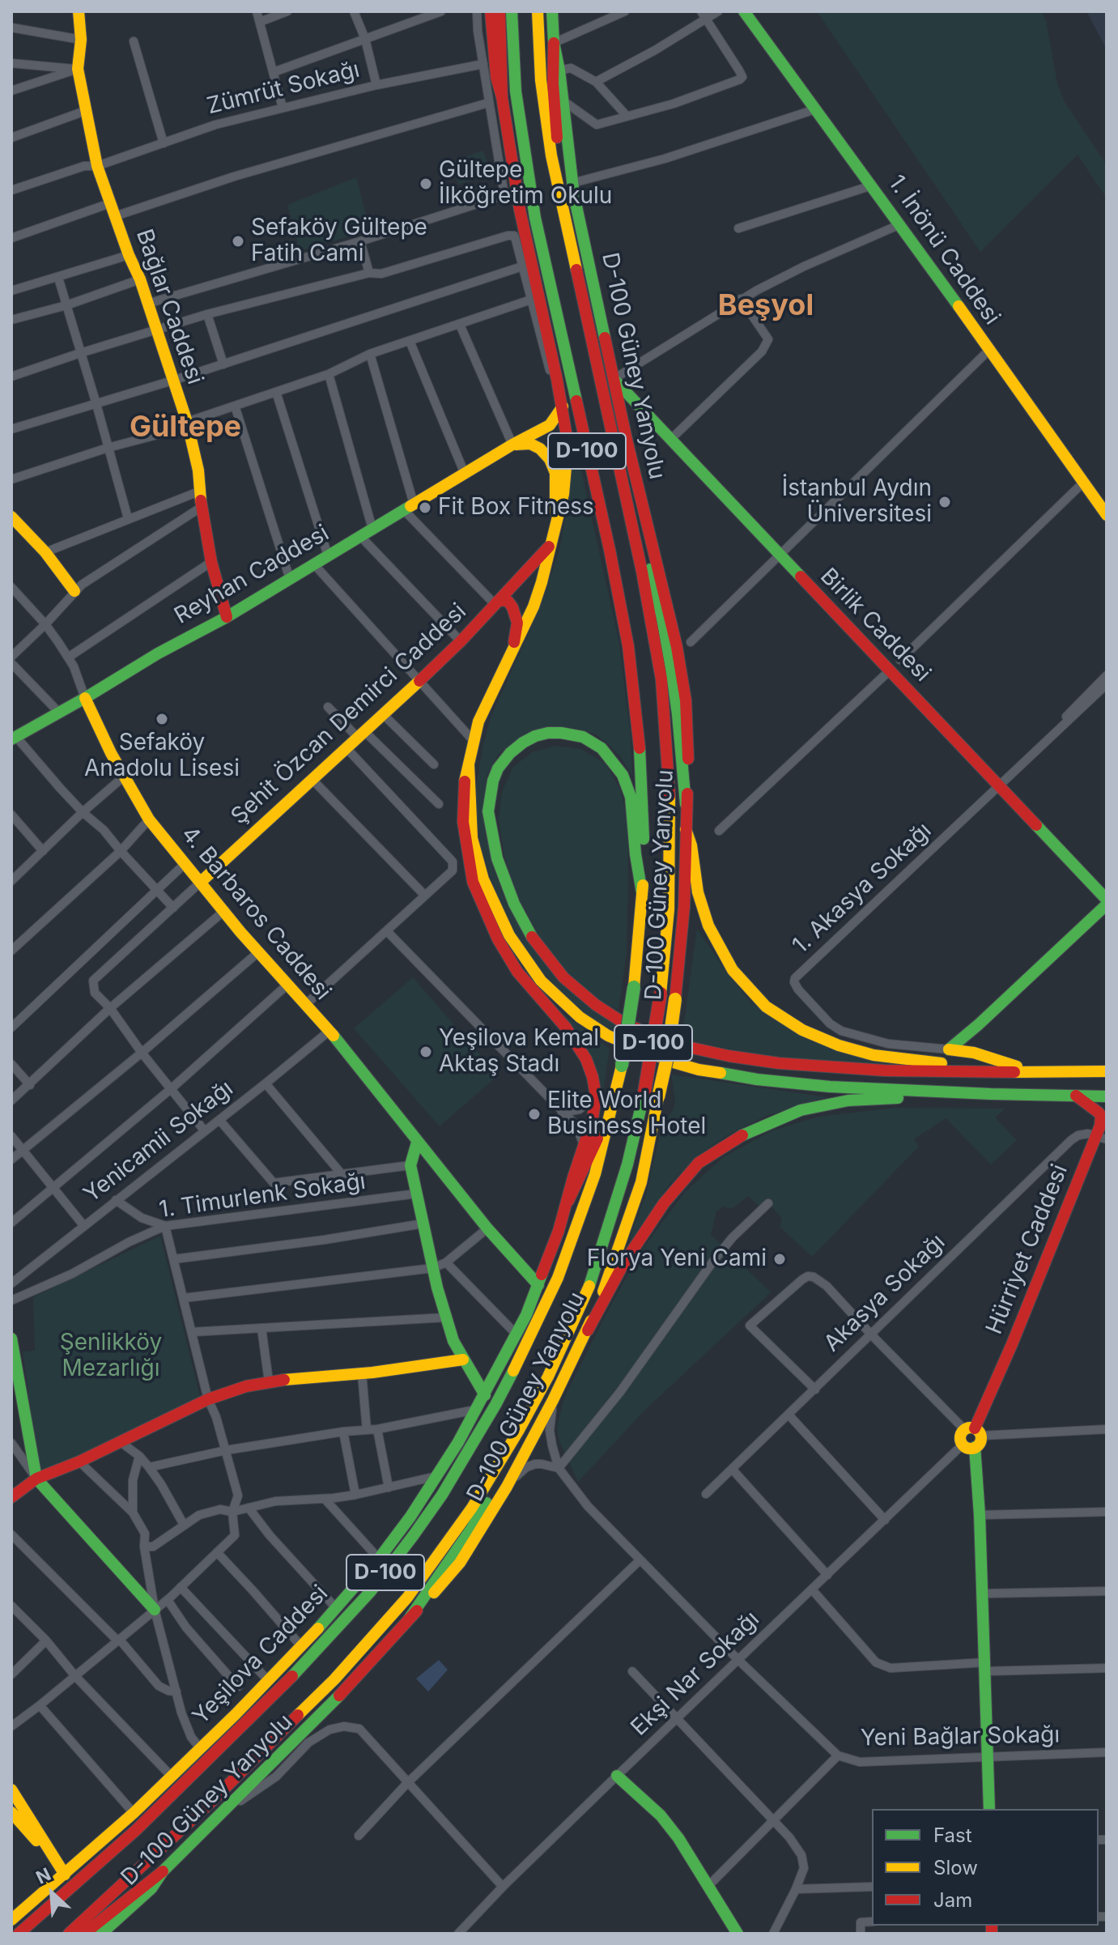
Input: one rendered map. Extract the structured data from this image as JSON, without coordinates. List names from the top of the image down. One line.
{"streets":{"main road":["1. İnönü Caddesi","Bağlar Caddesi","D-100 Güney Yanyolu","D-100","Reyhan Caddesi","Birlik Caddesi","Şehit Özcan Demirci Caddesi","4. Barbaros Caddesi","Hürriyet Caddesi","Yeşilova Caddesi"],"street":["Zümrüt Sokağı","1. Akasya Sokağı","Yenicamii Sokağı","1. Timurlenk Sokağı","Akasya Sokağı","Ekşi Nar Sokağı","Yeni Bağlar Sokağı"]},"crossings":[["Zümrüt Sokağı","Bağlar Caddesi"],["Bağlar Caddesi","Reyhan Caddesi"],["D-100 Güney Yanyolu","Birlik Caddesi"],["Reyhan Caddesi","4. Barbaros Caddesi"],["Birlik Caddesi","1. Akasya Sokağı"],["Şehit Özcan Demirci Caddesi","4. Barbaros Caddesi"],["4. Barbaros Caddesi","Yenicamii Sokağı"],["4. Barbaros Caddesi","Yeşilova Caddesi"],["Hürriyet Caddesi","Akasya Sokağı"],["Hürriyet Caddesi","Ekşi Nar Sokağı"],["Hürriyet Caddesi","Yeni Bağlar Sokağı"],["Ekşi Nar Sokağı","Yeni Bağlar Sokağı"]],"districts":["Beşyol","Gültepe"],"parks":["Şenlikköy Mezarlığı"],"places":["Gültepe İlköğretim Okulu","Sefaköy Gültepe Fatih Cami","İstanbul Aydın Üniversitesi","Fit Box Fitness","Sefaköy Anadolu Lisesi","Yeşilova Kemal Aktaş Stadı","Elite World Business Hotel","Florya Yeni Cami"],"legend":["Fast","Slow","Jam"],"north":"top left"}
